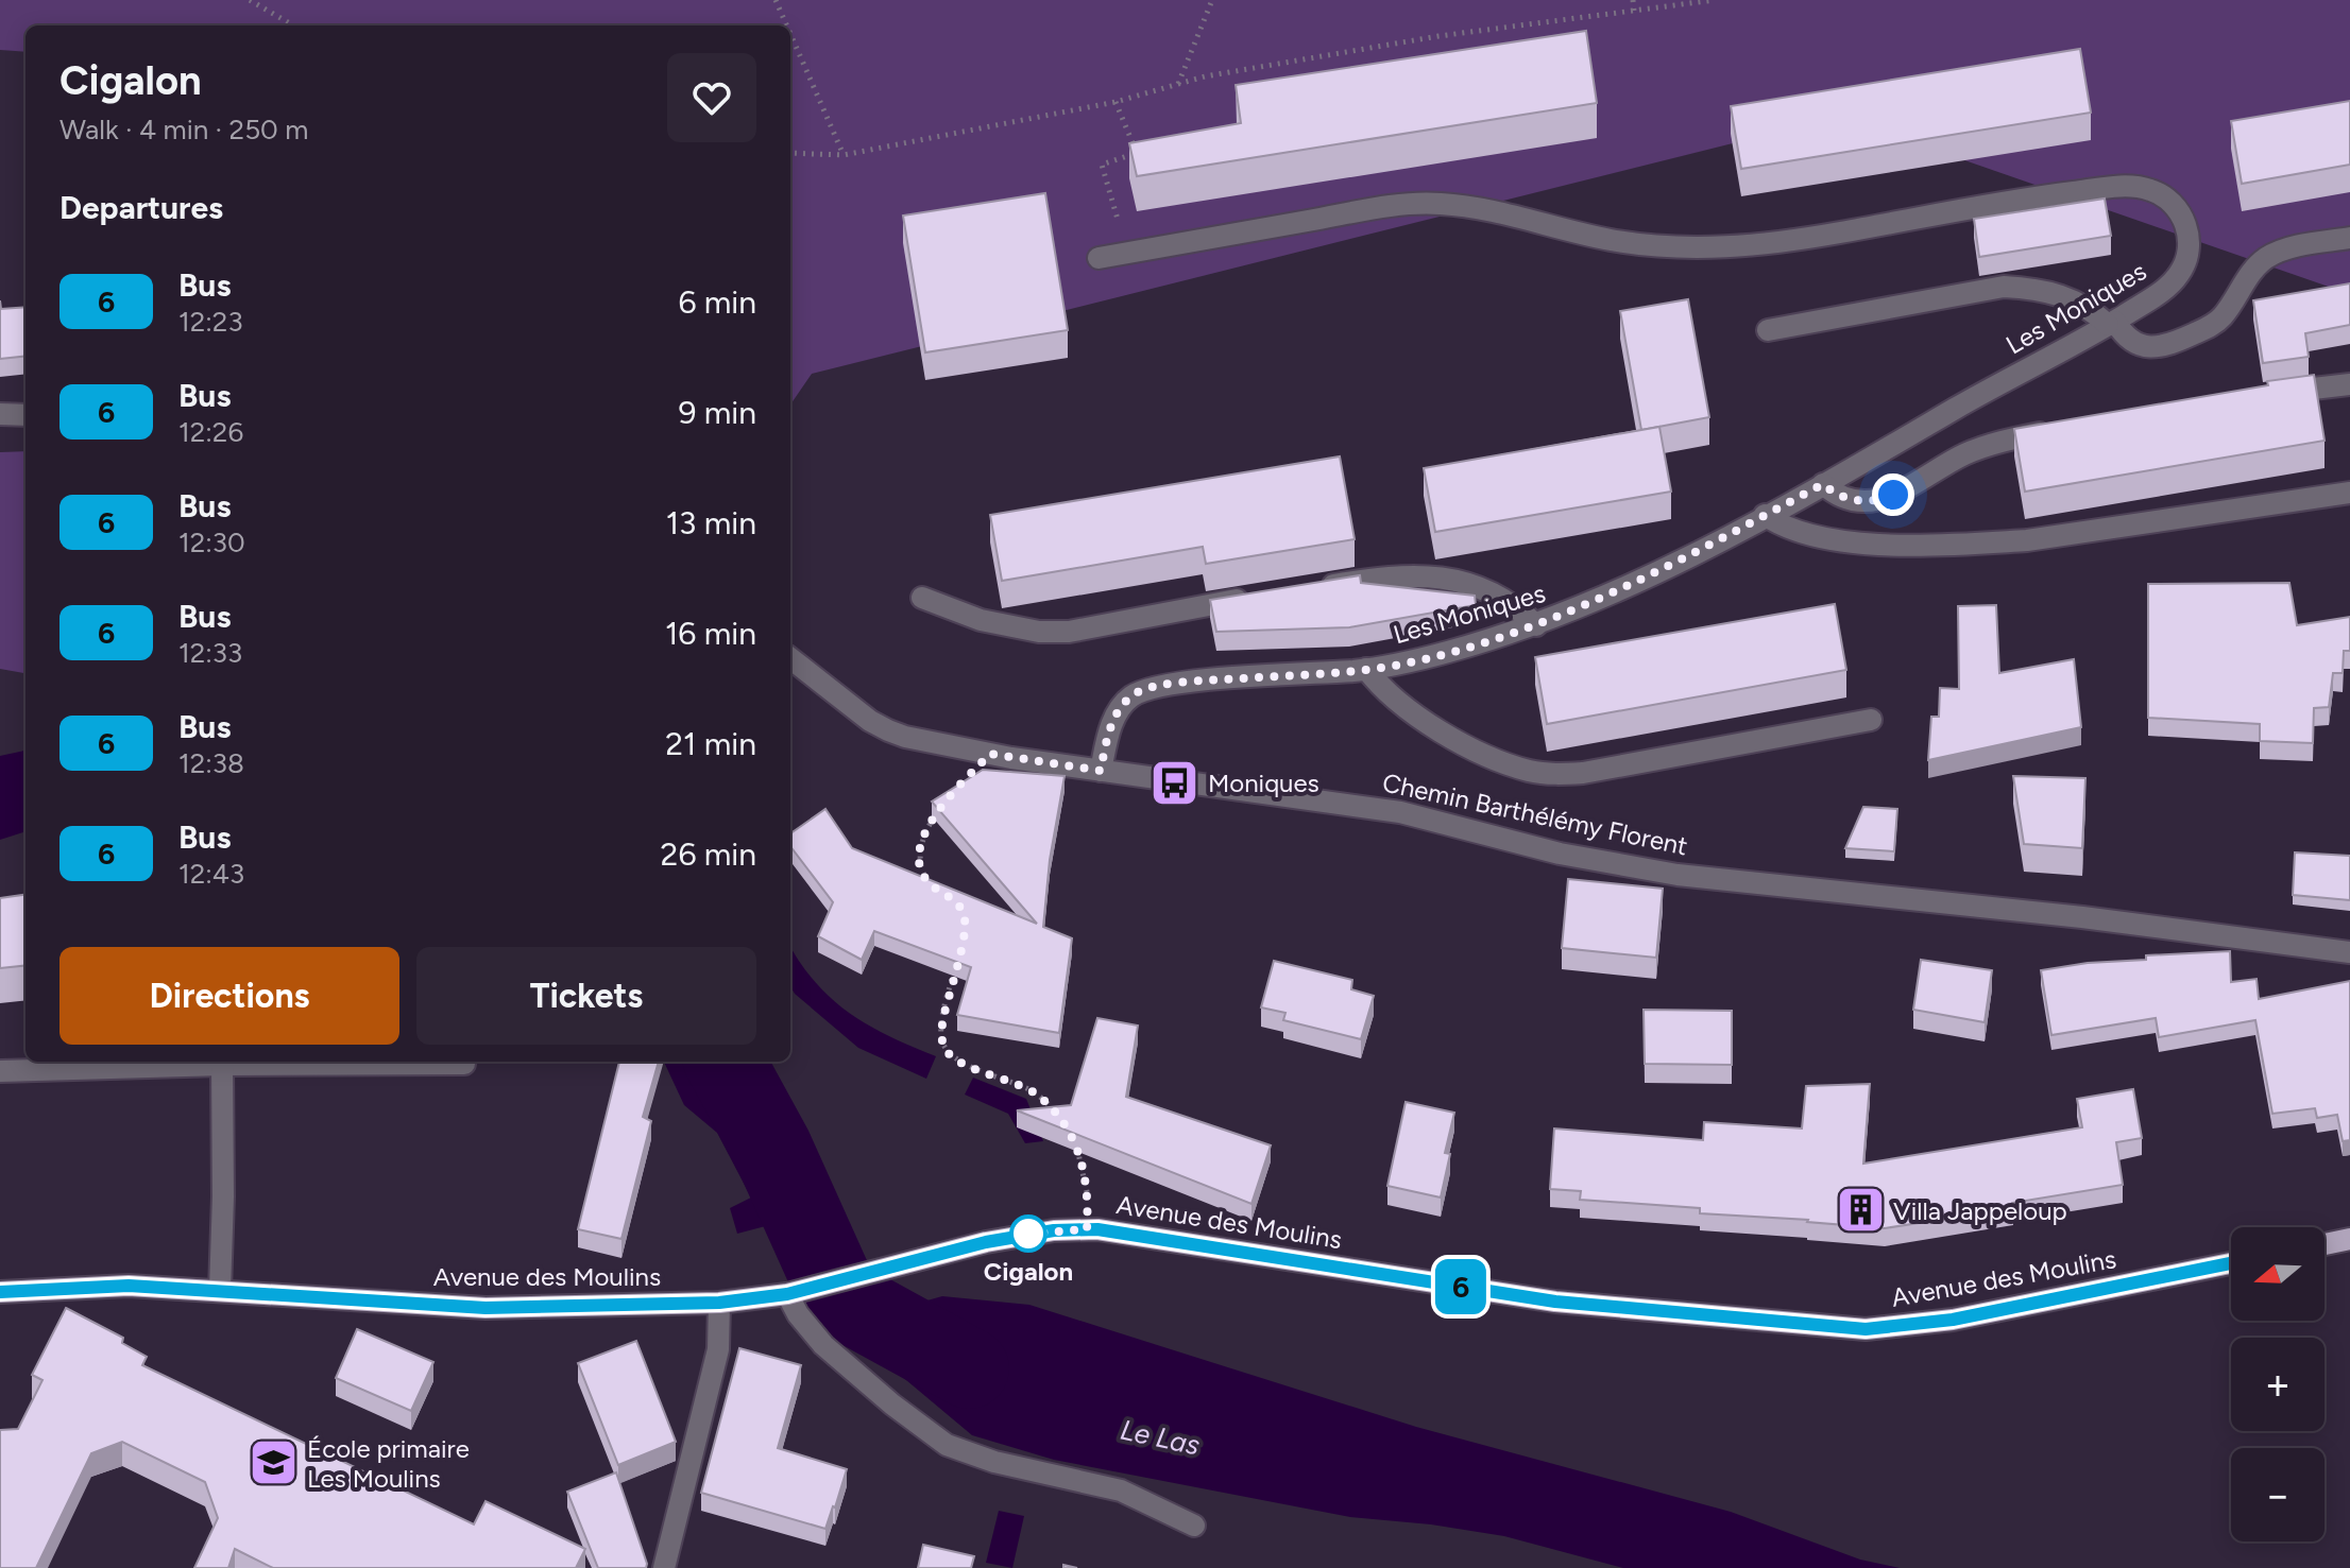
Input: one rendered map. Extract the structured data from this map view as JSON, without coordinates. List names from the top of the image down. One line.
{"streets":{"main road":["Avenue des Moulins"],"street":["Les Moniques","Chemin Barthélémy Florent"]},"crossings":[["Les Moniques","Chemin Barthélémy Florent"]],"water":["Le Las"],"places":{"bus stop":["Moniques"],"building":["Villa Jappeloup"],"other":["Cigalon"],"school or university":["École primaire Les Moulins"]},"lines":["bus line 6"],"north":"left","page":{"on_map":"6","heading":[["Cigalon","Walk · 4 min · 250 m"],"Departures"],"list":[{"mark":"6","name":"Bus","note":"12:23","value":"6 min"},{"mark":"6","name":"Bus","note":"12:26","value":"9 min"},{"mark":"6","name":"Bus","note":"12:30","value":"13 min"},{"mark":"6","name":"Bus","note":"12:33","value":"16 min"},{"mark":"6","name":"Bus","note":"12:38","value":"21 min"},{"mark":"6","name":"Bus","note":"12:43","value":"26 min"}],"buttons":["Directions","Tickets"],"map_buttons":["+","−"]}}
